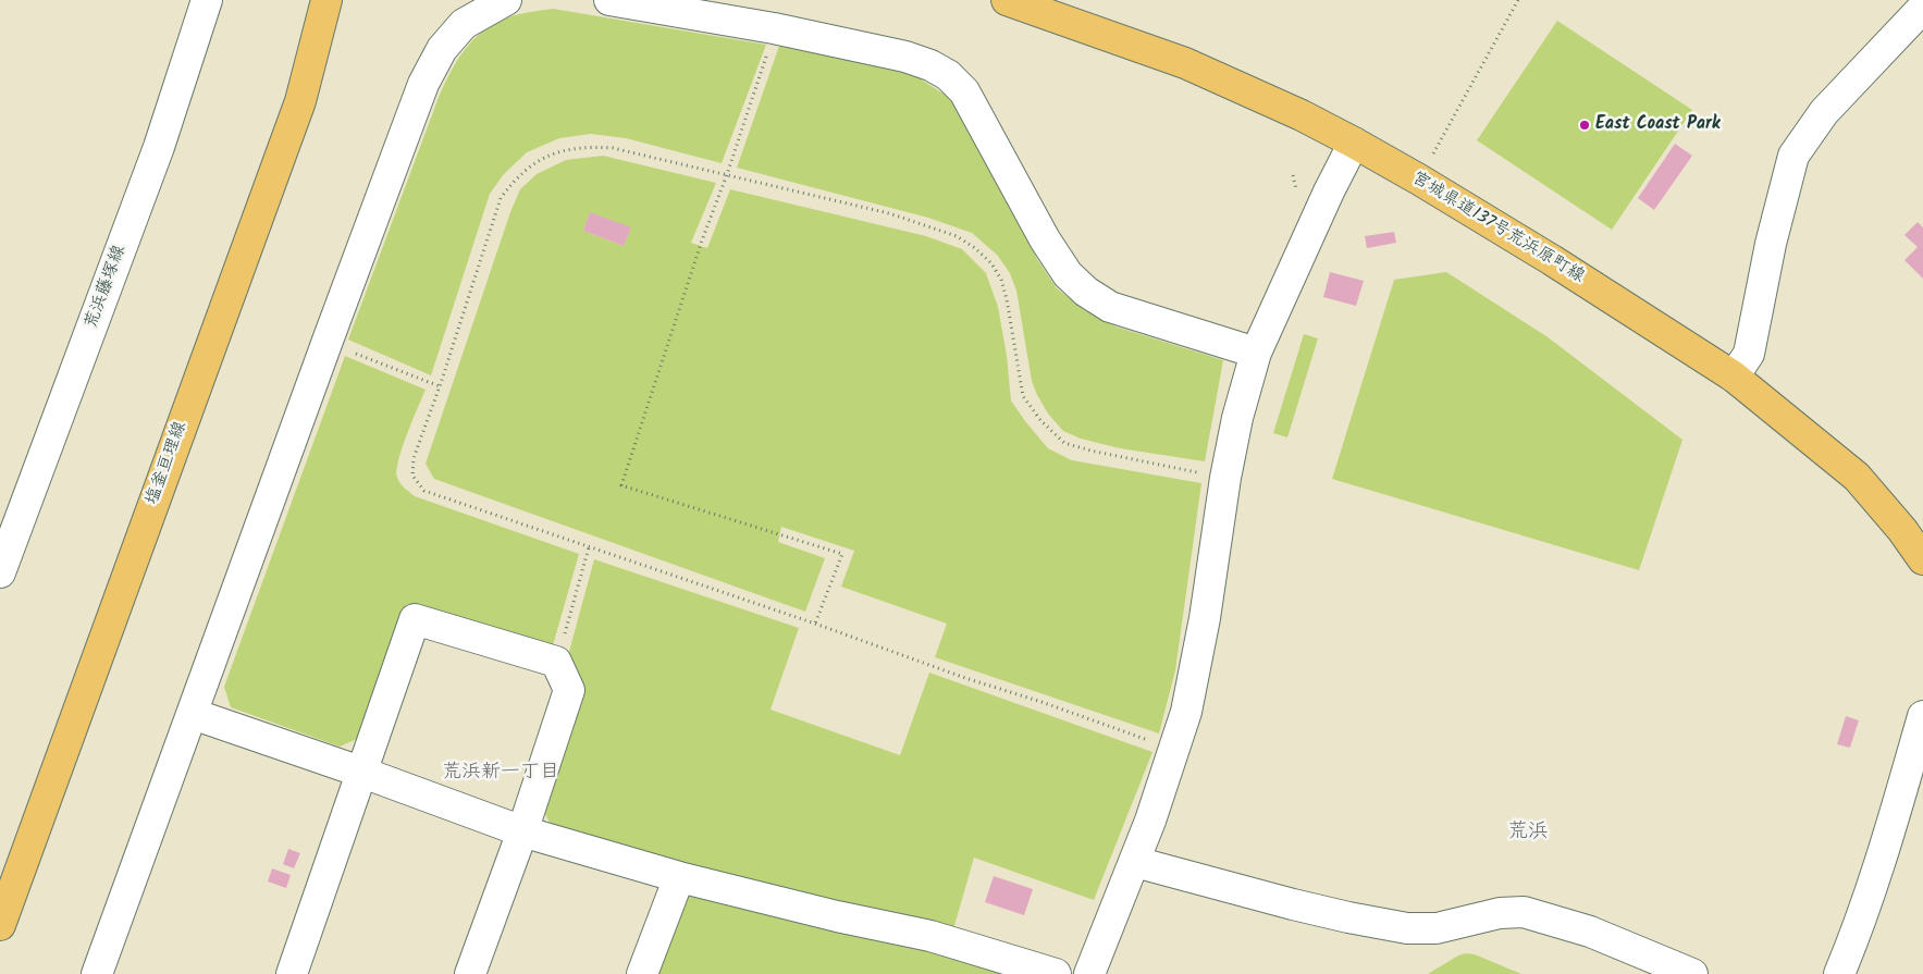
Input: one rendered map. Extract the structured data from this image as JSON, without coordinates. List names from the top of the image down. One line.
{"streets":{"main road":["宮城県道137号荒浜原町線","塩釜亘理線"],"street":["荒浜藤塚線"]},"districts":["荒浜新一丁目","荒浜"],"places":["East Coast Park"]}
